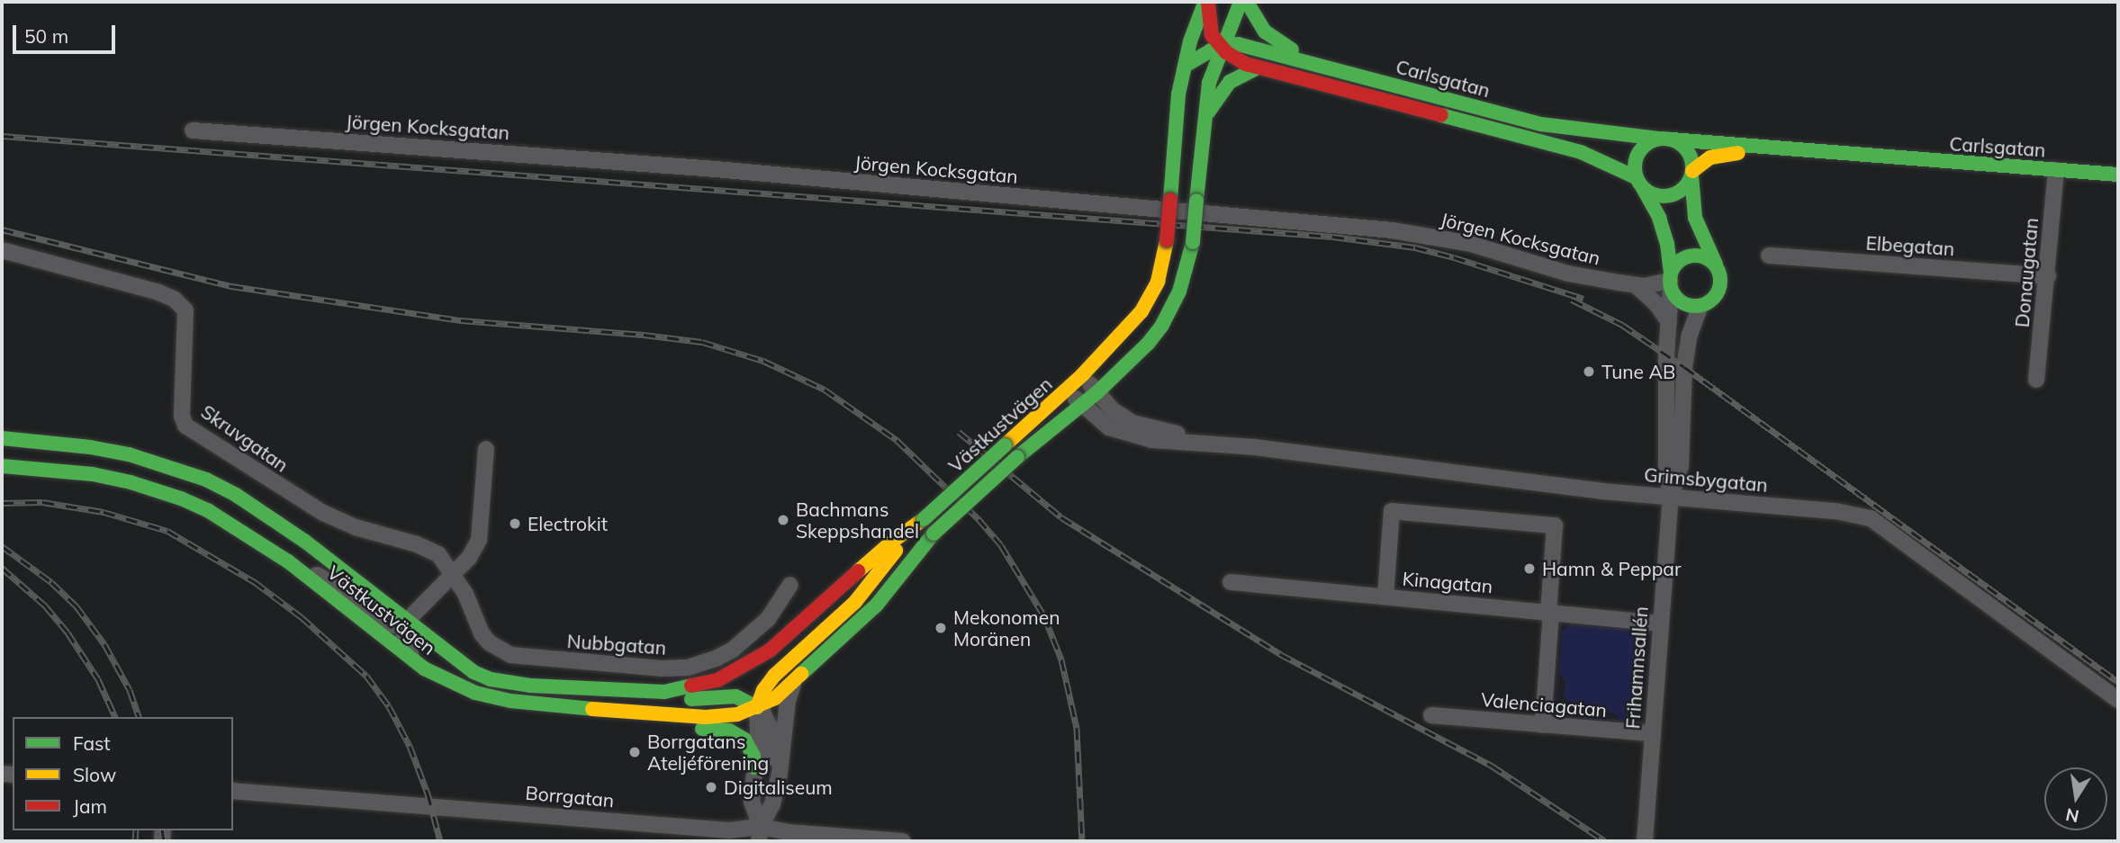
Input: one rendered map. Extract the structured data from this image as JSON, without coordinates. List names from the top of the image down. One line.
{"streets":{"main road":["Carlsgatan","Västkustvägen","Frihamnsallén"],"street":["Jörgen Kocksgatan","Elbegatan","Donaugatan","Skruvgatan","Grimsbygatan","Kinagatan","Nubbgatan","Valenciagatan","Borrgatan"]},"crossings":[["Carlsgatan","Donaugatan"],["Carlsgatan","Västkustvägen"],["Carlsgatan","Frihamnsallén"],["Jörgen Kocksgatan","Frihamnsallén"],["Elbegatan","Donaugatan"],["Västkustvägen","Grimsbygatan"],["Skruvgatan","Nubbgatan"],["Grimsbygatan","Frihamnsallén"],["Kinagatan","Frihamnsallén"],["Frihamnsallén","Valenciagatan"]],"places":["Tune AB","Bachmans Skeppshandel","Electrokit","Hamn & Peppar","Mekonomen Moränen","Borrgatans Ateljéförening","Digitaliseum"],"legend":["Fast","Slow","Jam"],"scale_bar":"50 m","north":"bottom"}
